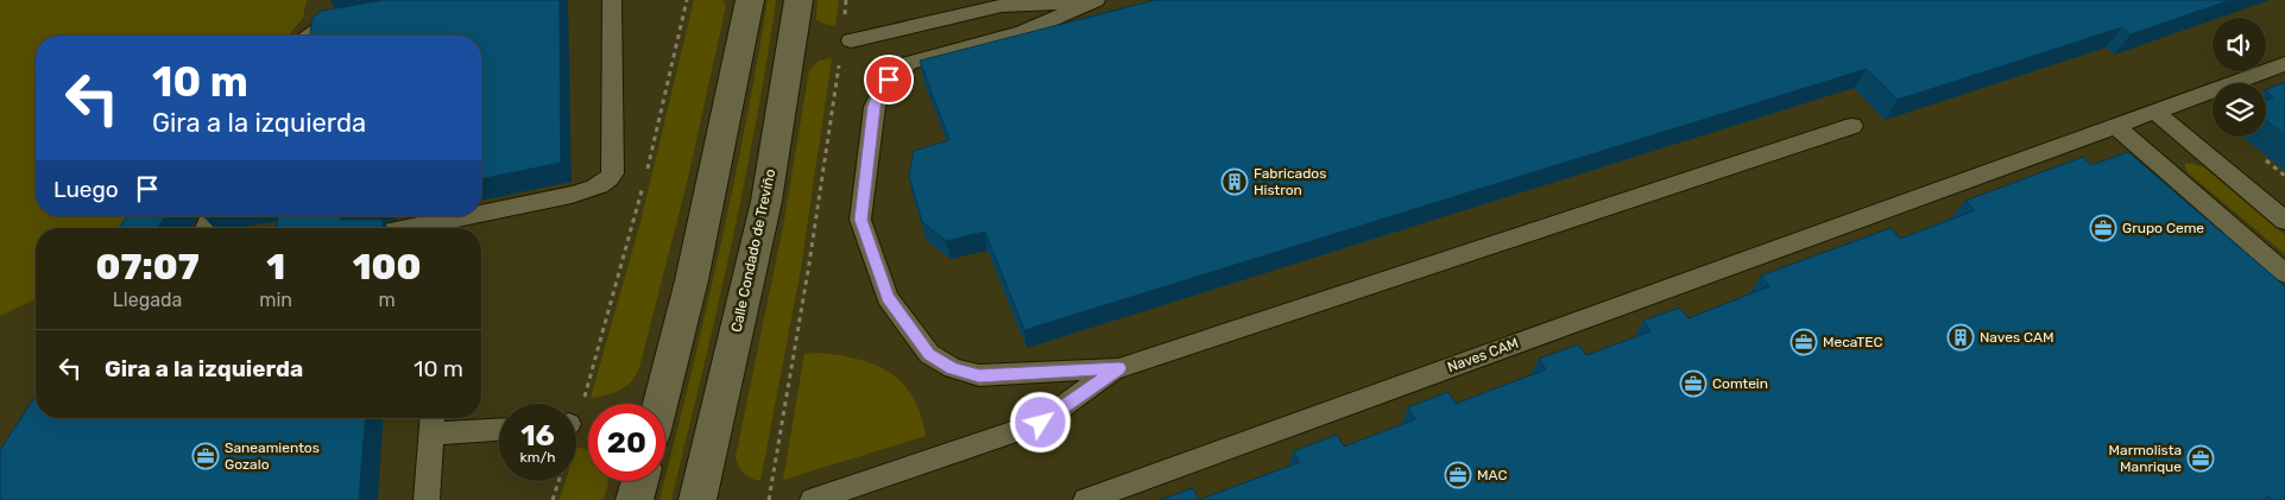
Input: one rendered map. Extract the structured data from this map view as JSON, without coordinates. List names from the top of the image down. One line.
{"streets":{"street":["Calle Condado de Treviño"],"lane":["Naves CAM"]},"places":{"building":["Fabricados Histron","Naves CAM"],"office":["Grupo Ceme","MecaTEC","Comtein","Saneamientos Gozalo","Marmolista Manrique","MAC"]},"page":{"turn":["10 m","Gira a la izquierda"],"then":"Luego","eta":["07:07","Llegada","1","min","100","m"],"list":[{"name":"Gira a la izquierda","value":"10 m"}],"speed":"16 km/h","limit":"20"}}
